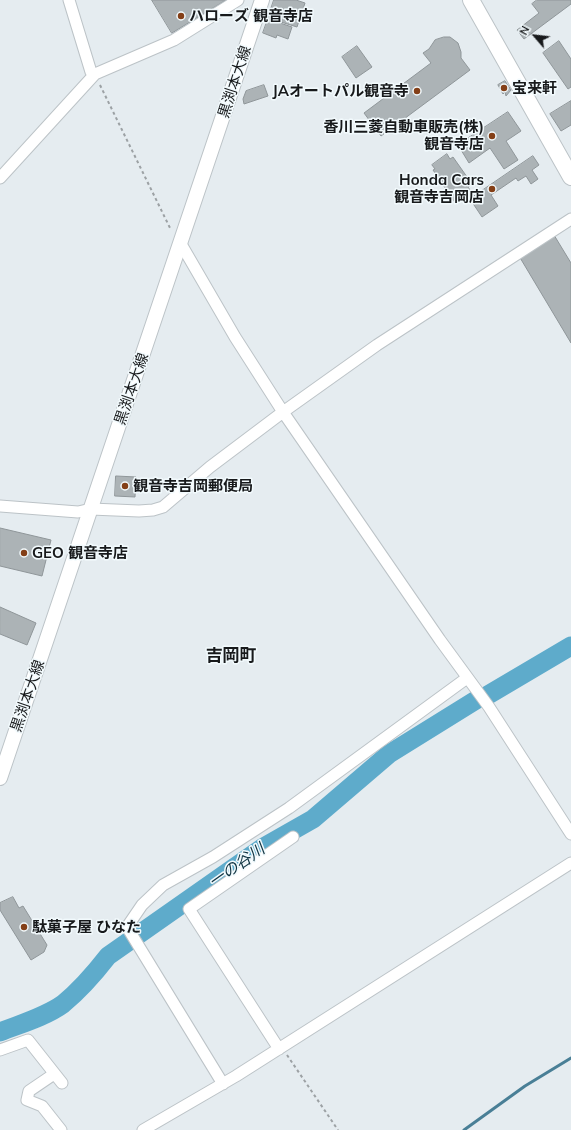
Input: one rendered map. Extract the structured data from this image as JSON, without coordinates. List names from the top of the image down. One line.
{"streets":{"main road":["黒渕本大線"]},"districts":["吉岡町"],"water":["一の谷川"],"places":["ハローズ 観音寺店","宝来軒","JAオートパル観音寺","香川三菱自動車販売(株) 観音寺店","Honda Cars 観音寺吉岡店","観音寺吉岡郵便局","GEO 観音寺店","駄菓子屋 ひなた"],"north":"top left"}
